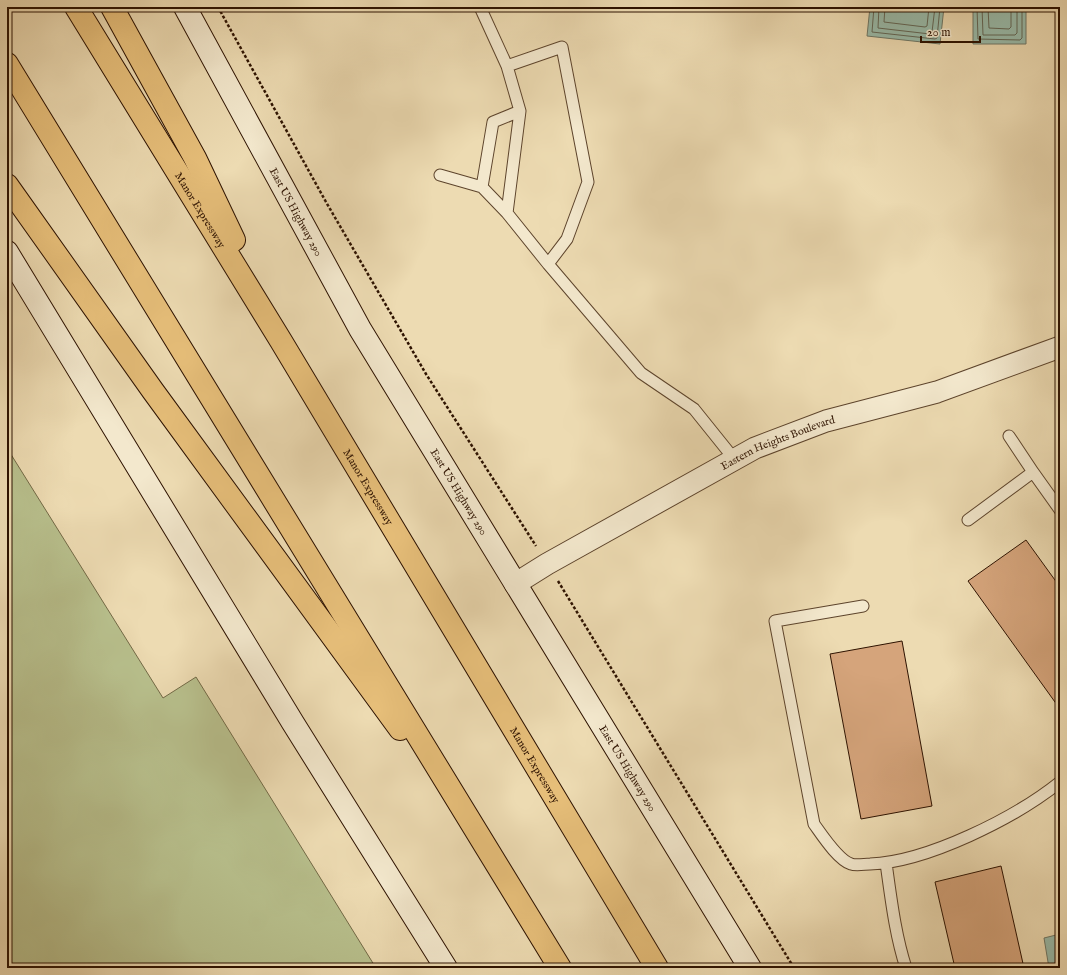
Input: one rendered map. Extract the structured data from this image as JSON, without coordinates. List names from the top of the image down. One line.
{"streets":{"highway":["Manor Expressway"],"main road":["East US Highway 290"],"street":["Eastern Heights Boulevard"]},"crossings":[["East US Highway 290","Eastern Heights Boulevard"]],"scale_bar":"20 m"}
